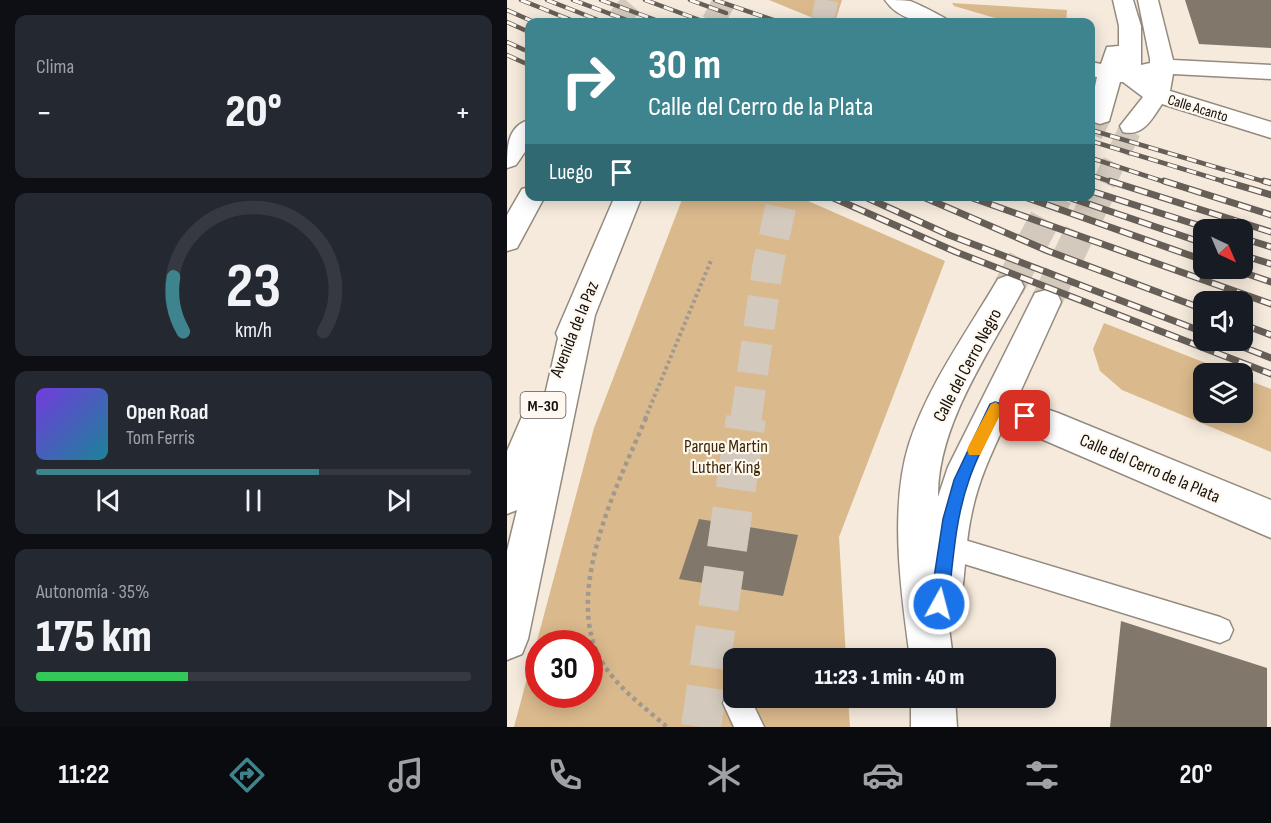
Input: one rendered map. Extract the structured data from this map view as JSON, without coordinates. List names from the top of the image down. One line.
{"streets":{"main road":["Calle Acanto","Avenida de la Paz","Calle del Cerro Negro","M-30","Calle del Cerro de la Plata"]},"crossings":[["Calle del Cerro Negro","Calle del Cerro de la Plata"]],"parks":["Parque Martin Luther King"],"north":"bottom right","page":{"tile":["Clima",["Autonomía · 35%","175 km"]],"turn":["30 m","Calle del Cerro de la Plata"],"heat":["−","20°","+"],"then":"Luego","song":["Open Road","Tom Ferris"],"limit":"30","trip":"11:23 · 1 min · 40 m","tabs":["11:22","20°"],"gauge":["23","km/h"]}}
